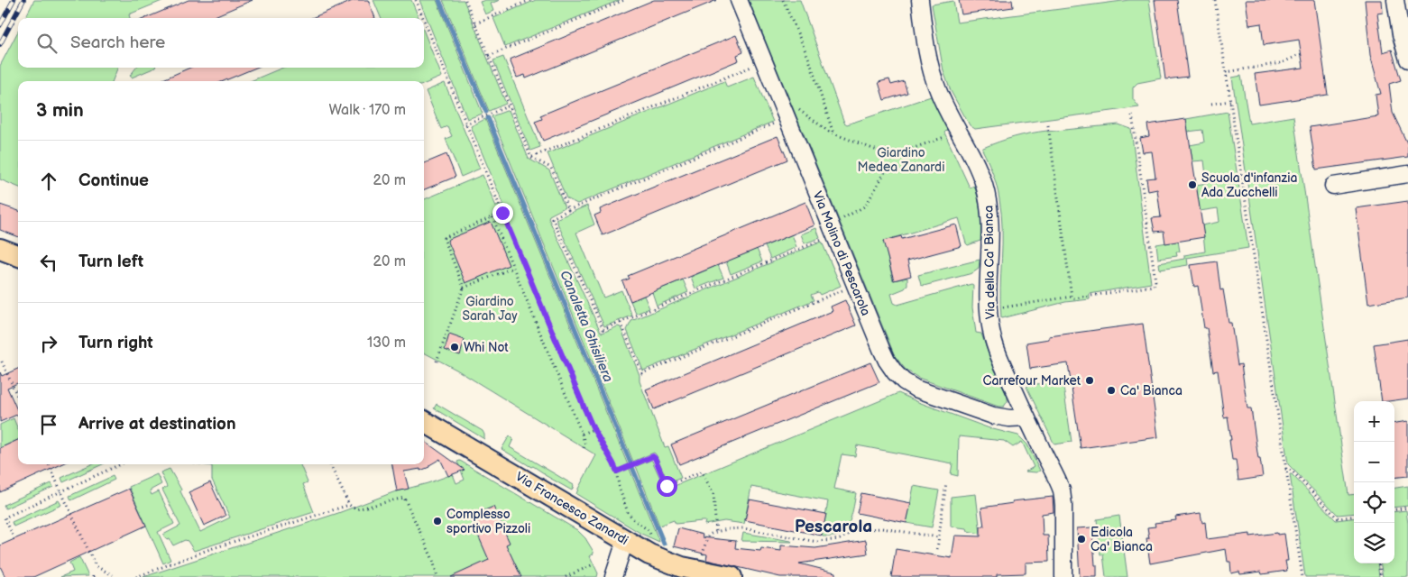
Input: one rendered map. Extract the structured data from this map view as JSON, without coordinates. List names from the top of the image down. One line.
{"streets":{"main road":["Via Francesco Zanardi"],"street":["Via Molino di Pescarola","Via della Ca' Bianca"]},"crossings":[["Via Molino di Pescarola","Via della Ca' Bianca"]],"districts":["Pescarola"],"water":["Canaletta Ghisiliera"],"parks":["Giardino Medea Zanardi","Giardino Sarah Jay"],"places":["Scuola d'infanzia Ada Zucchelli","Whi Not","Carrefour Market","Ca' Bianca","Complesso sportivo Pizzoli","Edicola Ca' Bianca"],"page":{"search":"Search here","heading":["3 min","Walk · 170 m"],"list":[["Continue","20 m"],["Turn left","20 m"],["Turn right","130 m"],"Arrive at destination"],"map_buttons":["+","−"]}}
